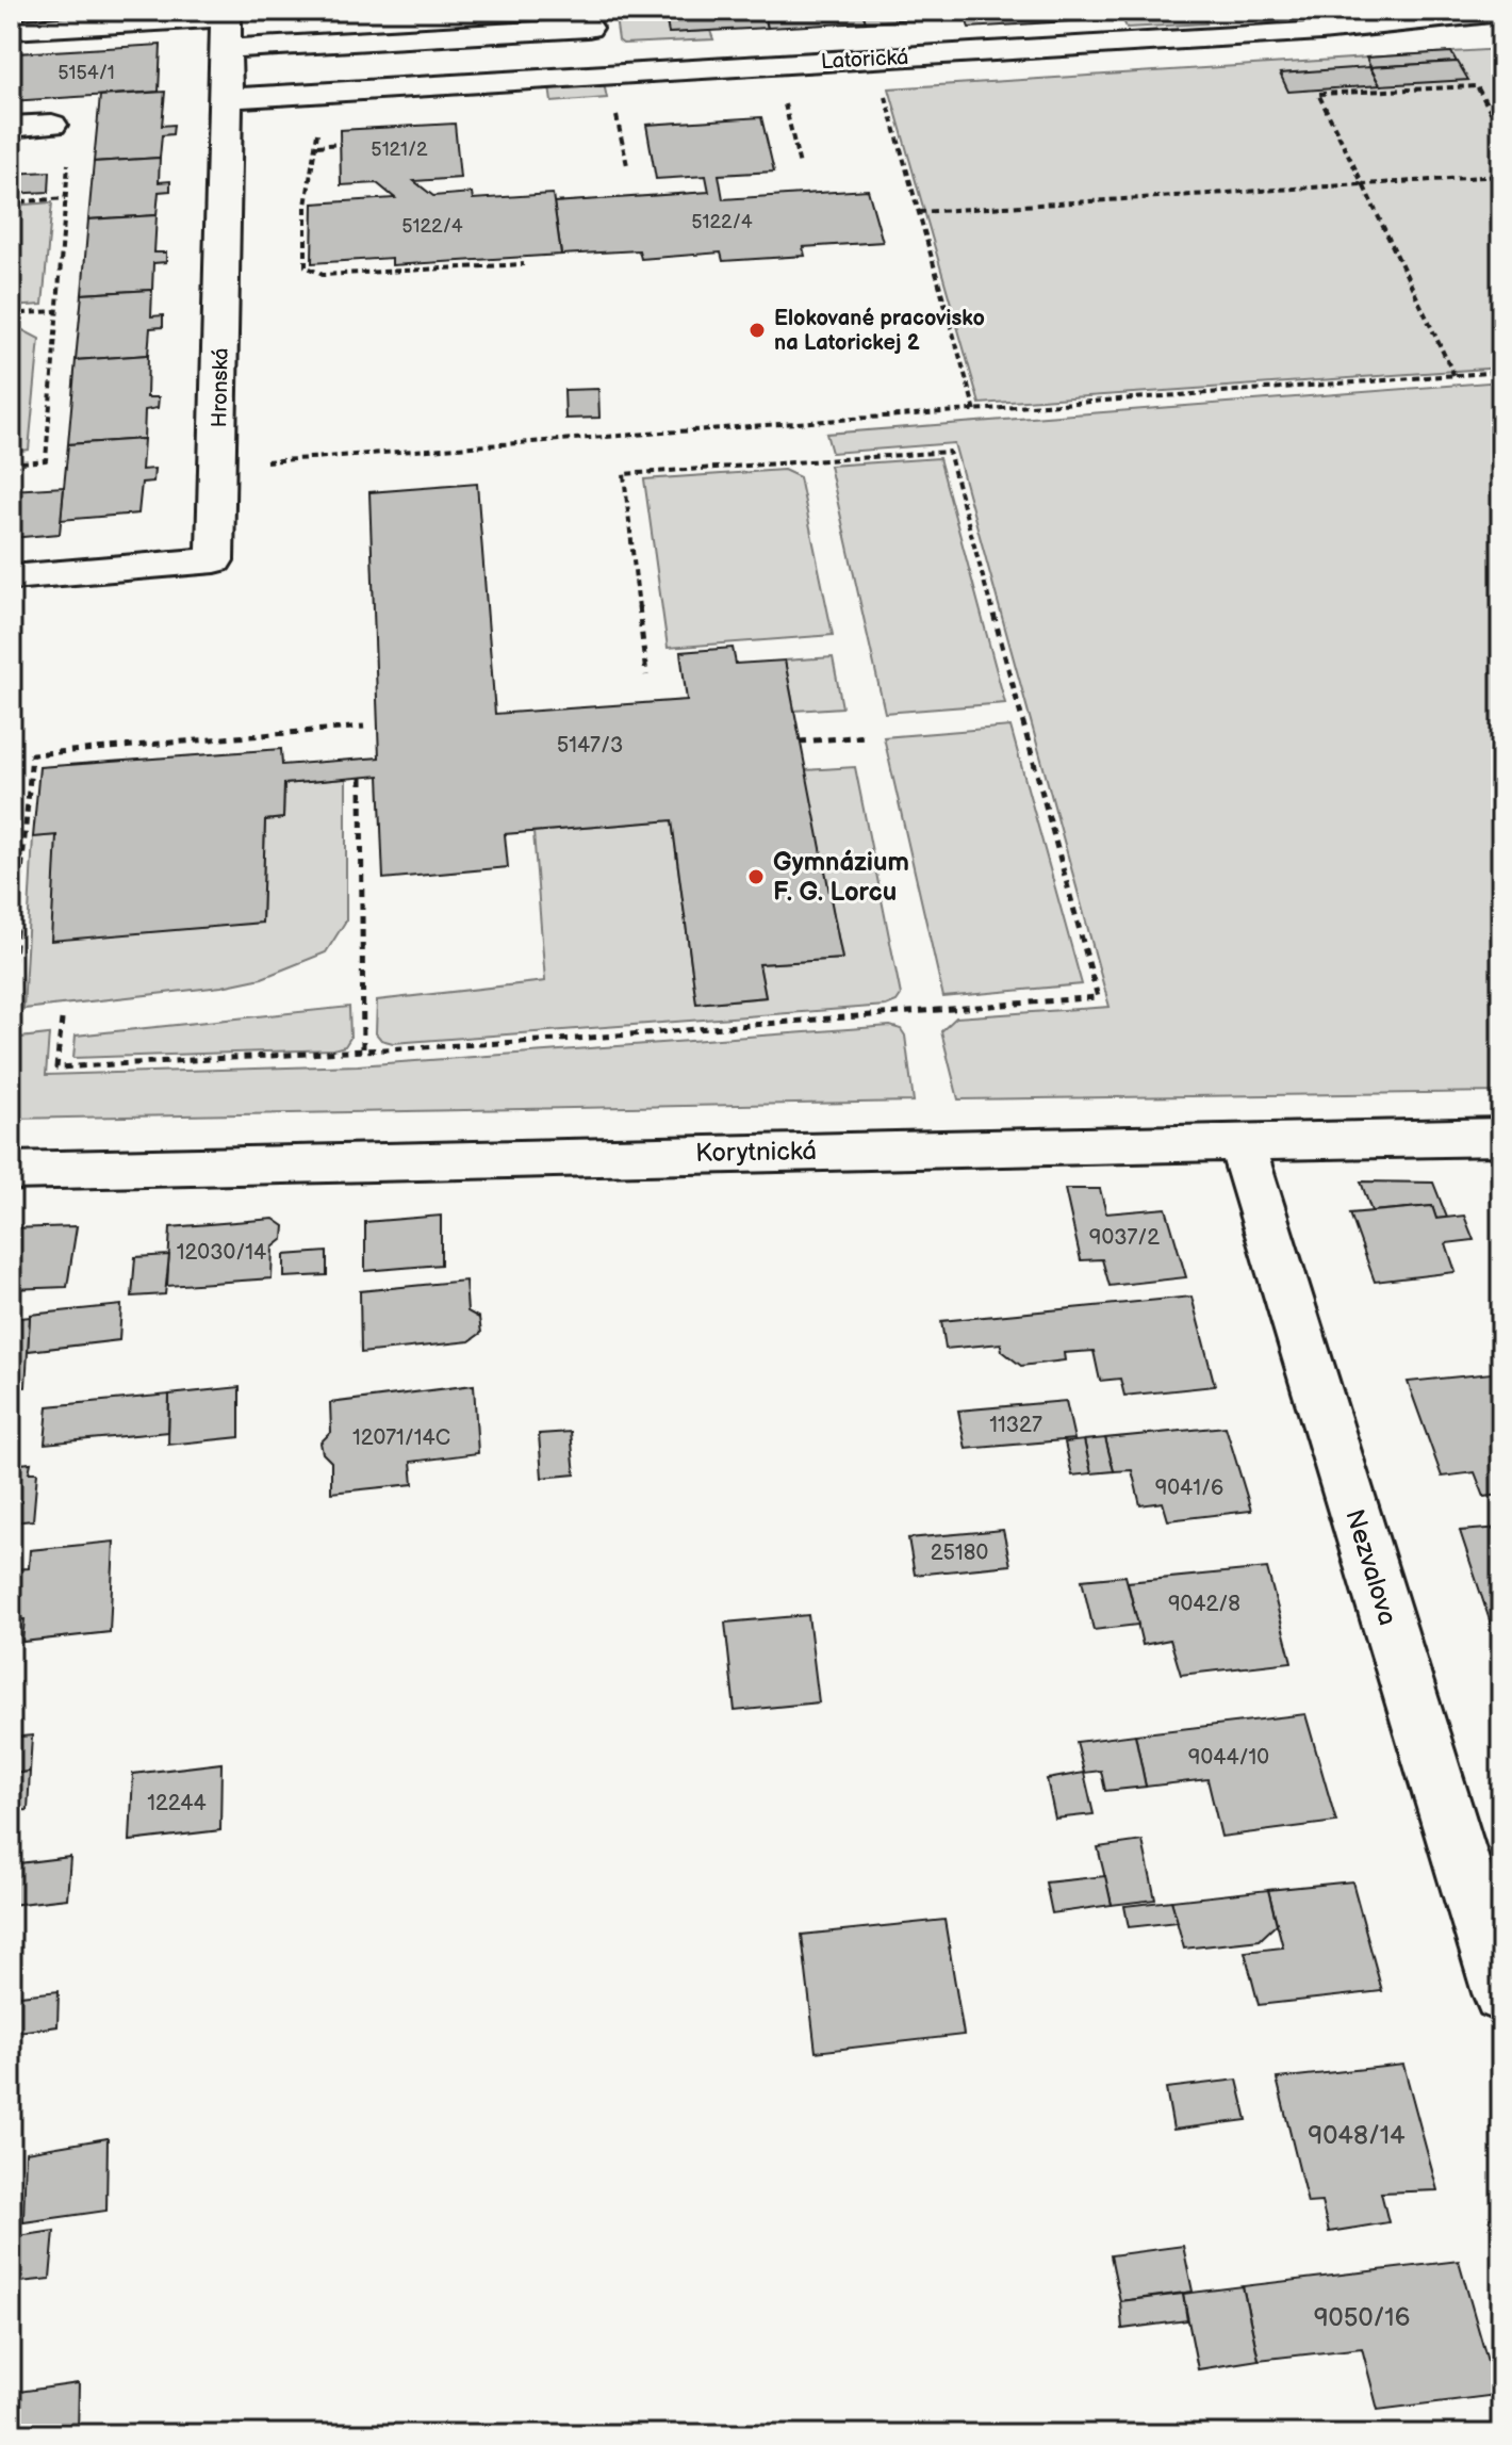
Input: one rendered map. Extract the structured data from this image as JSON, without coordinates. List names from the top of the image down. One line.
{"streets":{"street":["Latorická","Hronská","Korytnická","Nezvalova"]},"crossings":[["Latorická","Hronská"],["Korytnická","Nezvalova"]],"places":["Elokované pracovisko na Latorickej 2","Gymnázium F. G. Lorcu"],"house_numbers":["5154/1","5121/2","5122/4","5122/4","5147/3","9037/2","12030/14","11327","12071/14C","9041/6","25180","9042/8","9044/10","12244","9048/14","9050/16"]}
